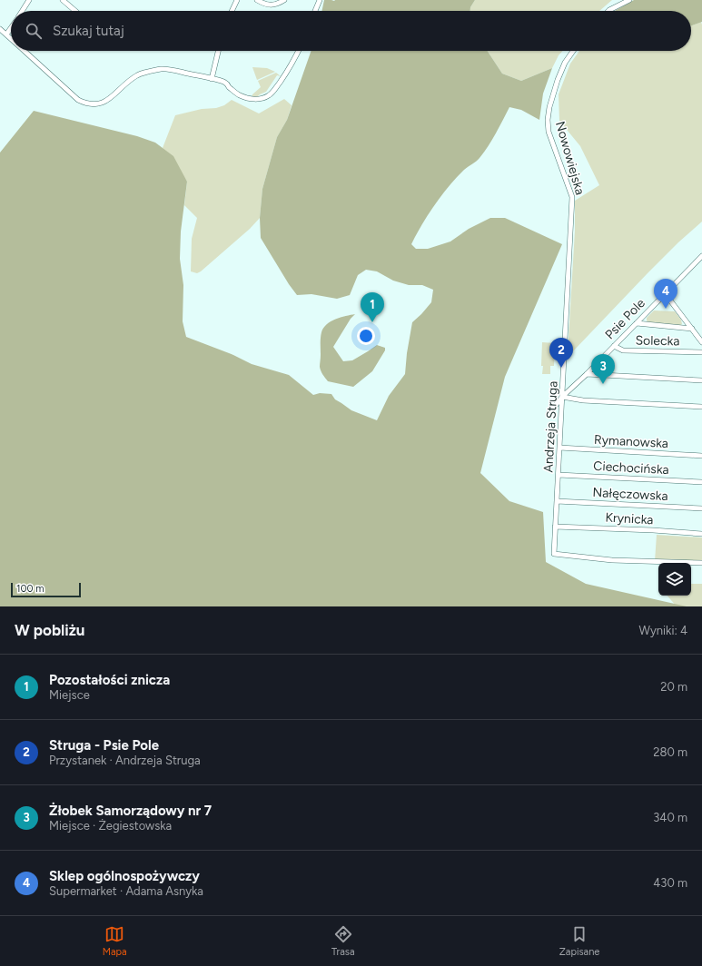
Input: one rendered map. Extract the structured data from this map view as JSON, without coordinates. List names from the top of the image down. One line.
{"streets":{"street":["Nowowiejska","Psie Pole","Solecka","Andrzeja Struga","Rymanowska","Ciechocińska","Nałęczowska","Krynicka"]},"crossings":[["Nowowiejska","Andrzeja Struga"],["Psie Pole","Solecka"],["Psie Pole","Andrzeja Struga"],["Andrzeja Struga","Rymanowska"],["Andrzeja Struga","Ciechocińska"],["Andrzeja Struga","Nałęczowska"],["Andrzeja Struga","Krynicka"]],"scale_bar":"100 m","page":{"search":"Szukaj tutaj","pins":["4","1","2","3"],"scale":"100 m","heading":["W pobliżu","Wyniki: 4"],"list":[{"mark":"1","name":"Pozostałości znicza","note":"Miejsce","value":"20 m"},{"mark":"2","name":"Struga - Psie Pole","note":"Przystanek · Andrzeja Struga","value":"280 m"},{"mark":"3","name":"Żłobek Samorządowy nr 7","note":"Miejsce · Żegiestowska","value":"340 m"},{"mark":"4","name":"Sklep ogólnospożywczy","note":"Supermarket · Adama Asnyka","value":"430 m"}],"nav":["Mapa","Trasa","Zapisane"]}}
